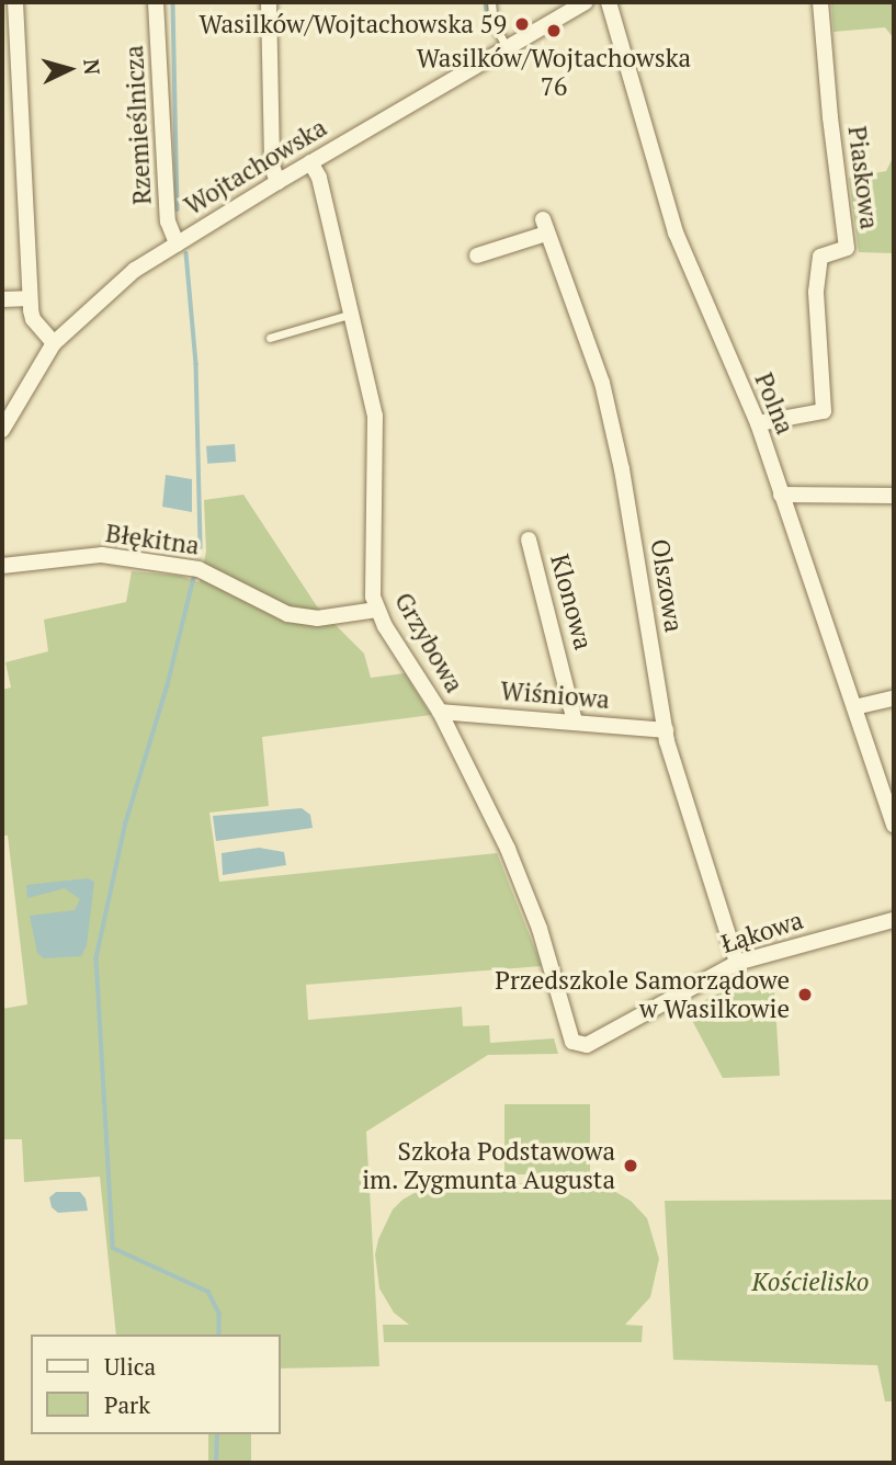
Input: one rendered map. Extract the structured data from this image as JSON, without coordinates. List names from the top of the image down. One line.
{"streets":{"street":["Rzemieślnicza","Wojtachowska","Piaskowa","Polna","Błękitna","Olszowa","Klonowa","Grzybowa","Wiśniowa","Łąkowa"]},"crossings":[["Rzemieślnicza","Wojtachowska"],["Wojtachowska","Grzybowa"],["Piaskowa","Polna"],["Błękitna","Grzybowa"],["Olszowa","Wiśniowa"],["Olszowa","Łąkowa"],["Klonowa","Wiśniowa"],["Grzybowa","Wiśniowa"],["Grzybowa","Łąkowa"]],"parks":["Kościelisko"],"places":["Wasilków/Wojtachowska 59","Wasilków/Wojtachowska 76","Przedszkole Samorządowe w Wasilkowie","Szkoła Podstawowa im. Zygmunta Augusta"],"legend":["Ulica","Park"],"north":"right"}
